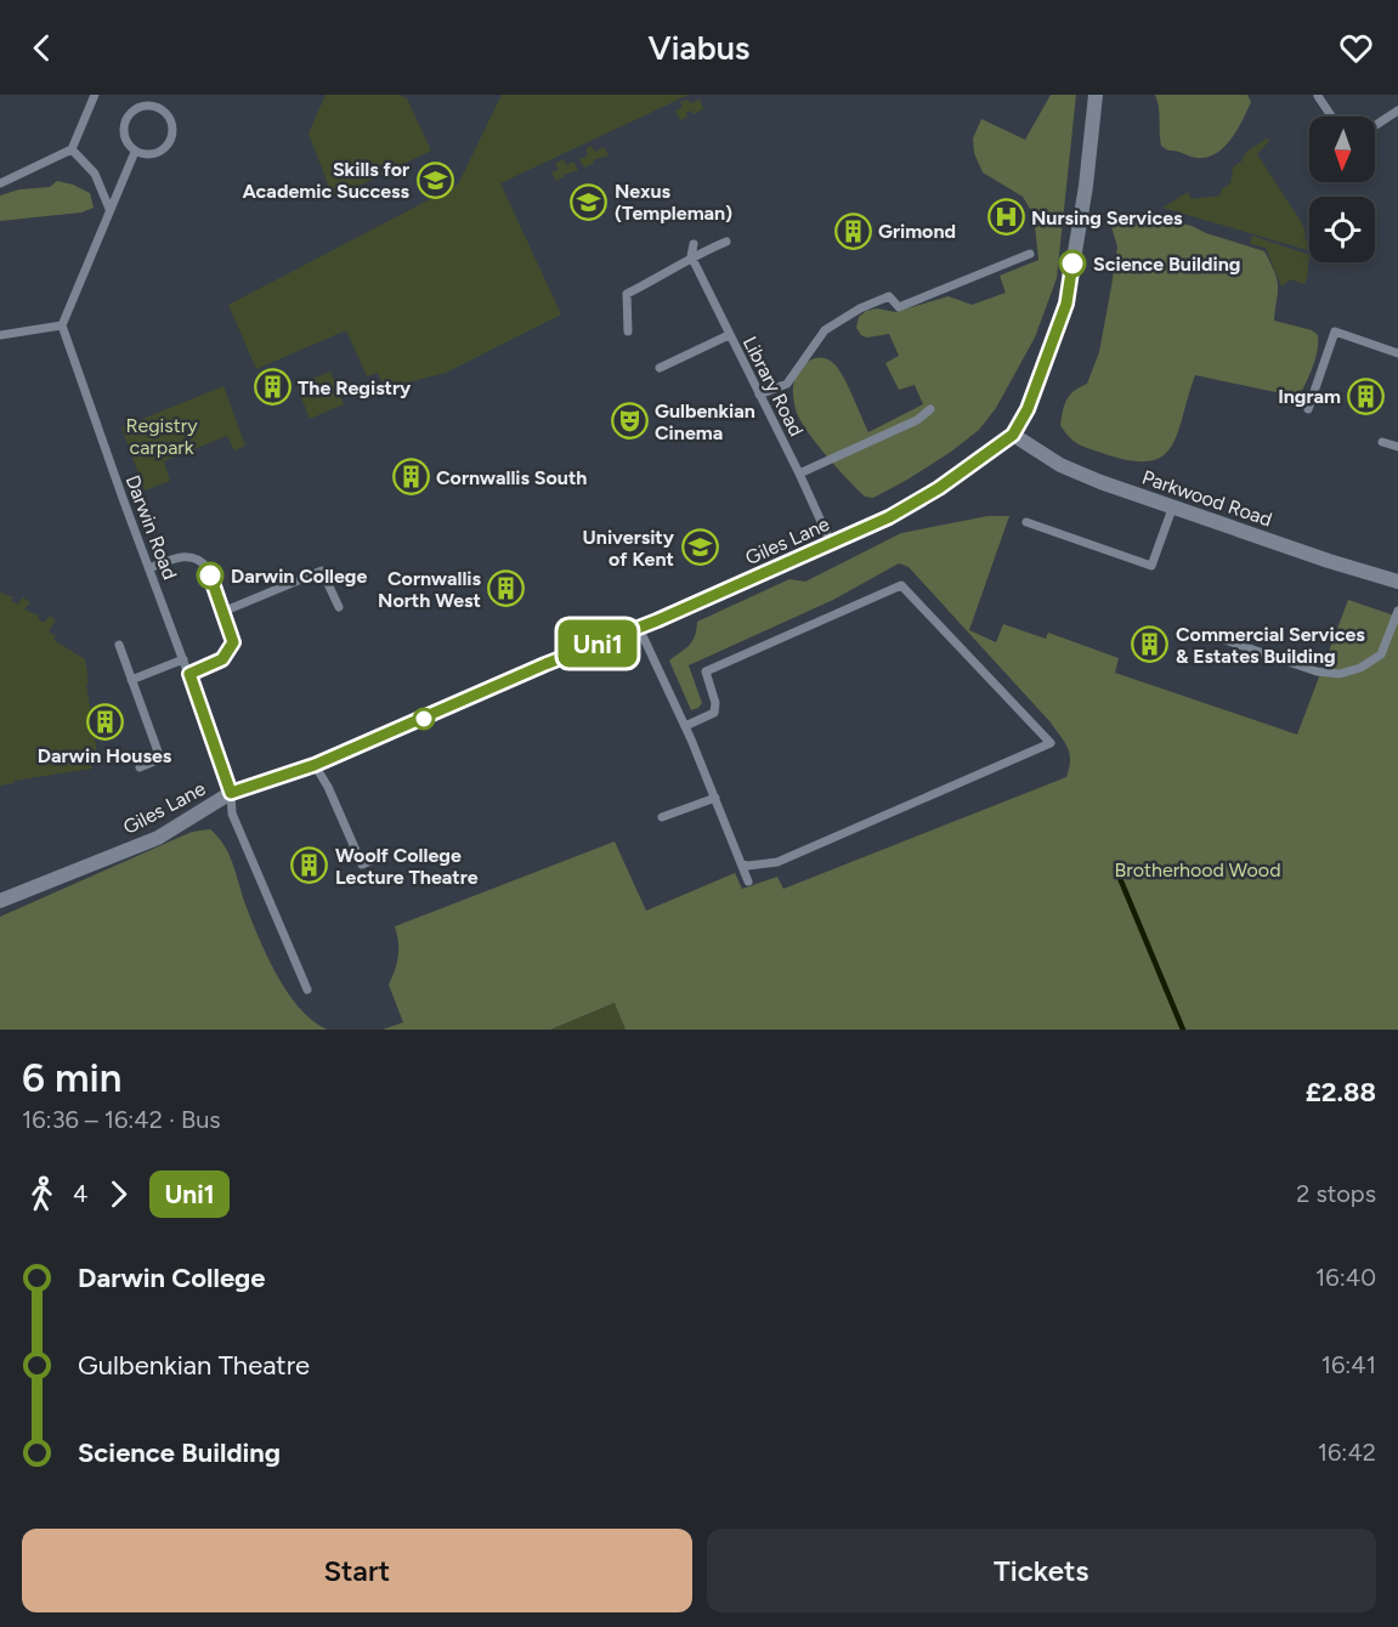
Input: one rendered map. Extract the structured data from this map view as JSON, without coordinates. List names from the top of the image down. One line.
{"streets":{"street":["Parkwood Road","Giles Lane"],"lane":["Library Road","Darwin Road"]},"crossings":[["Library Road","Giles Lane"],["Parkwood Road","Giles Lane"],["Darwin Road","Giles Lane"]],"parks":["Registry carpark","Brotherhood Wood"],"places":{"school or university":["Skills for Academic Success","Nexus (Templeman)","University of Kent"],"hospital":["Nursing Services"],"building":["Grimond","The Registry","Ingram","Cornwallis South","Cornwallis North West","Commercial Services & Estates Building","Darwin Houses","Woolf College Lecture Theatre"],"other":["Science Building","Darwin College"],"theatre":["Gulbenkian Cinema"]},"lines":["bus line Uni1"],"north":"bottom","page":{"header":"Viabus","on_map":"Uni1","heading":["6 min","16:36 – 16:42 · Bus","£2.88"],"legs":["4","Uni1","2 stops"],"list":[{"name":"Darwin College","value":"16:40"},{"name":"Gulbenkian Theatre","value":"16:41"},{"name":"Science Building","value":"16:42"}],"buttons":["Start","Tickets"]}}
